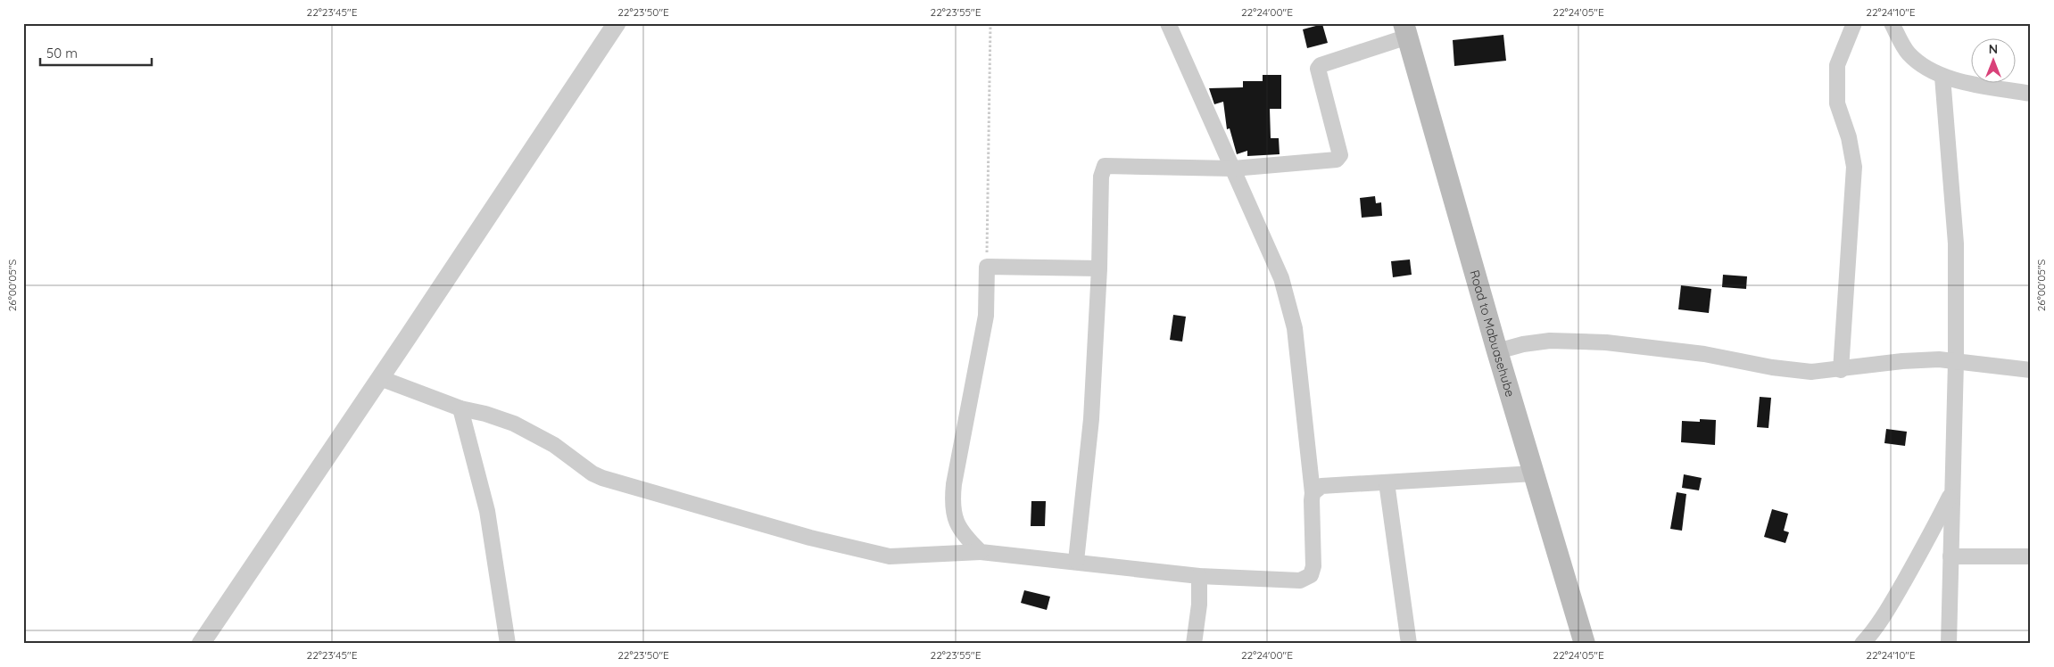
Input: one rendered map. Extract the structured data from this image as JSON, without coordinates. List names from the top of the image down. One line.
{"streets":{"main road":["Road to Mabuasehube"]},"scale_bar":"50 m","north":"top","coordinates":["22°23'45\"E","22°23'50\"E","22°23'55\"E","22°24'00\"E","22°24'05\"E","22°24'10\"E","26°00'05\"S"]}
